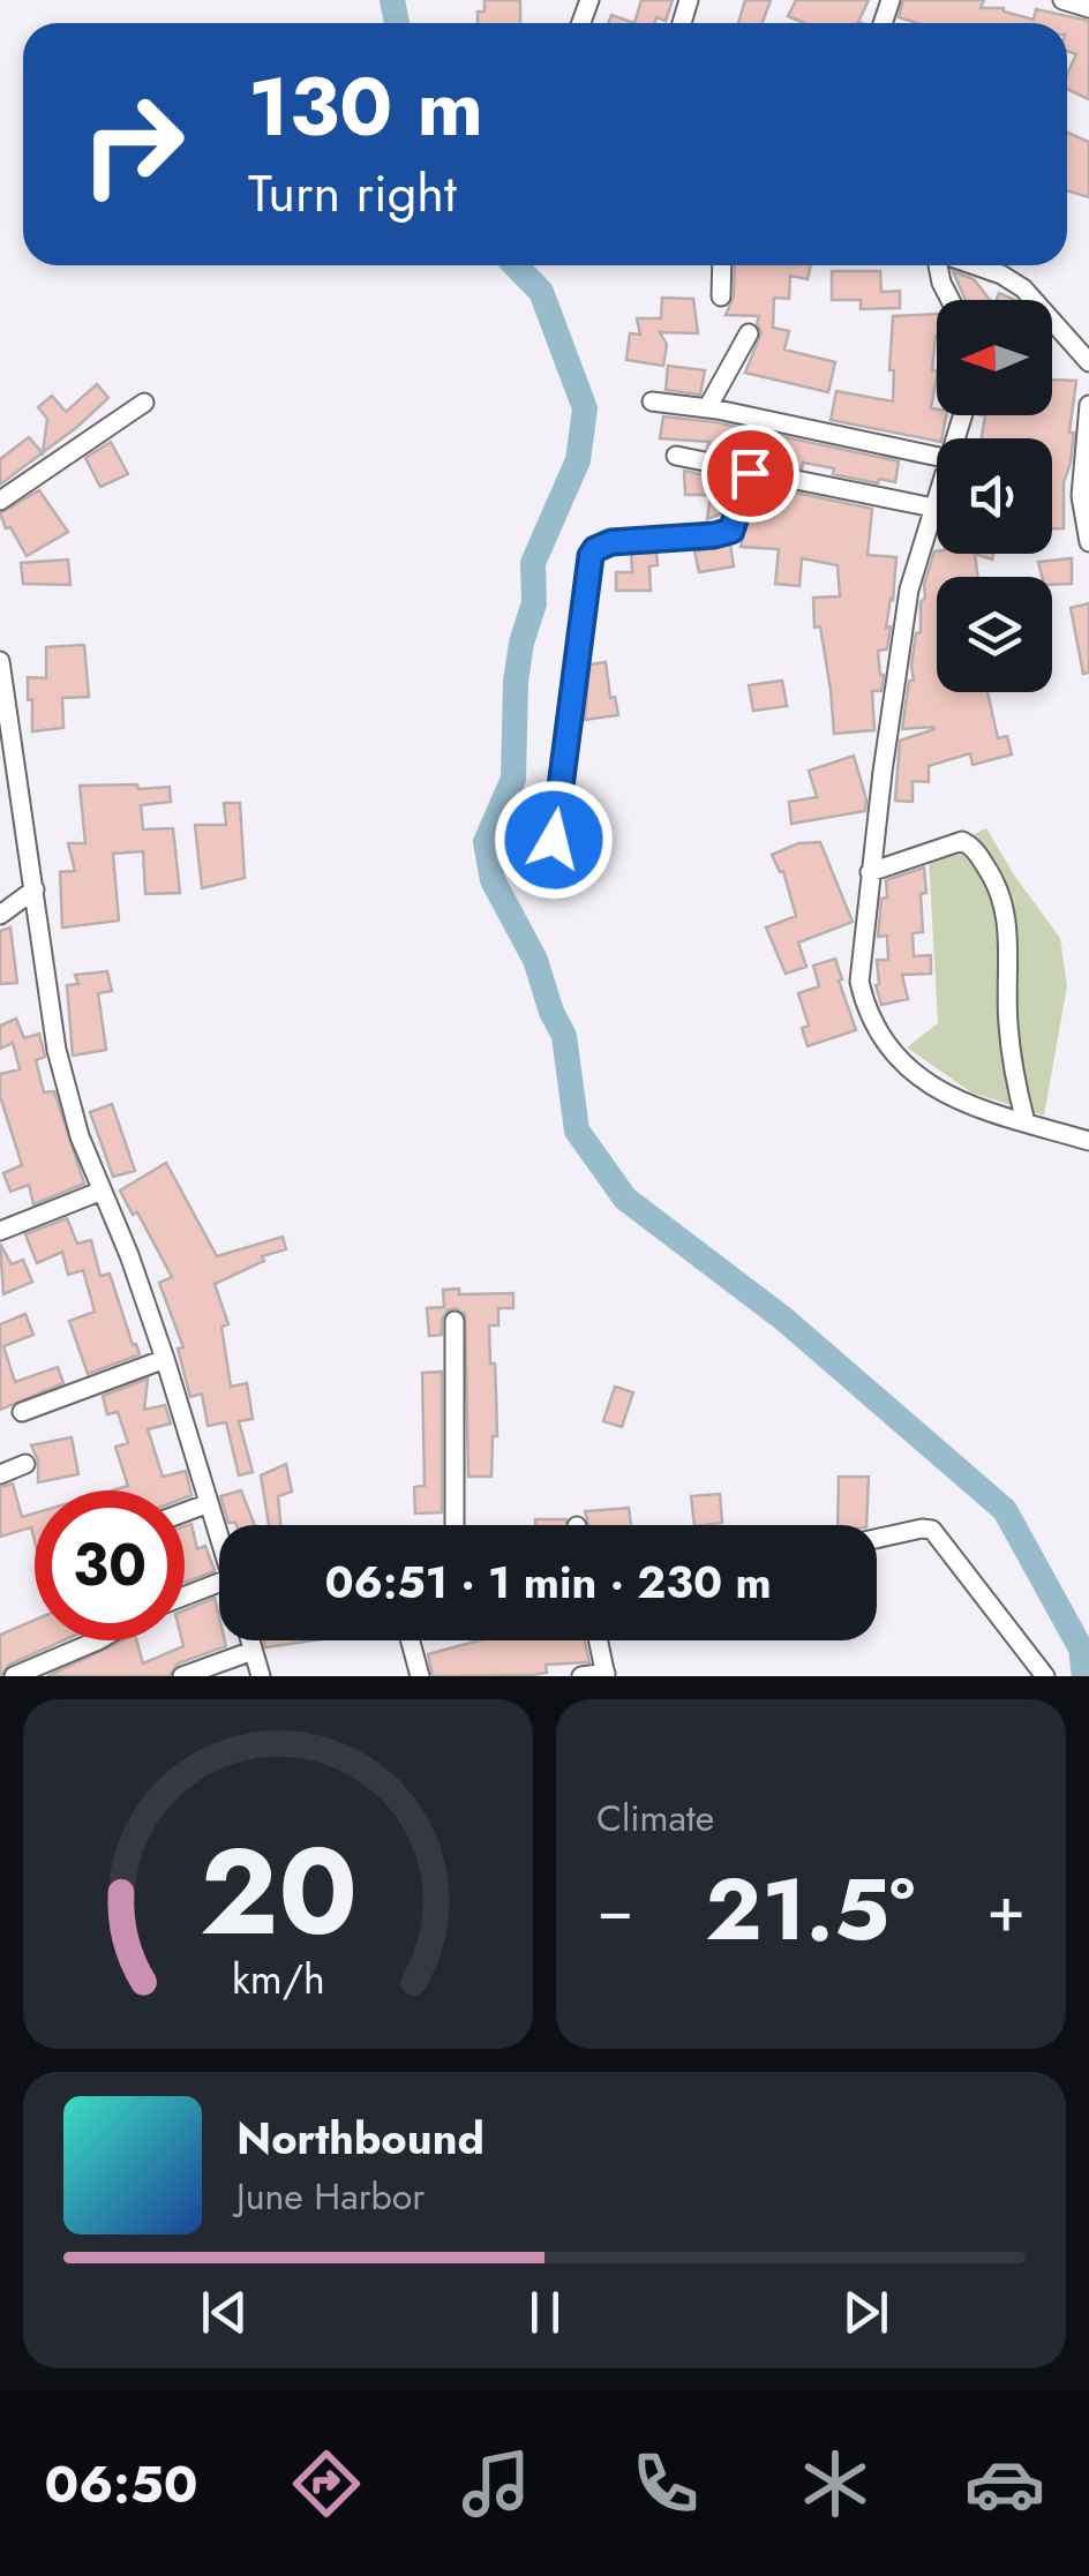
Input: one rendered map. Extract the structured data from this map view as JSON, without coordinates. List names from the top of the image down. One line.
{"north":"left","page":{"turn":["130 m","Turn right"],"limit":"30","trip":"06:51 · 1 min · 230 m","tile":"Climate","heat":["−","21.5°","+"],"song":["Northbound","June Harbor"],"tabs":"06:50","gauge":["20","km/h"]}}
